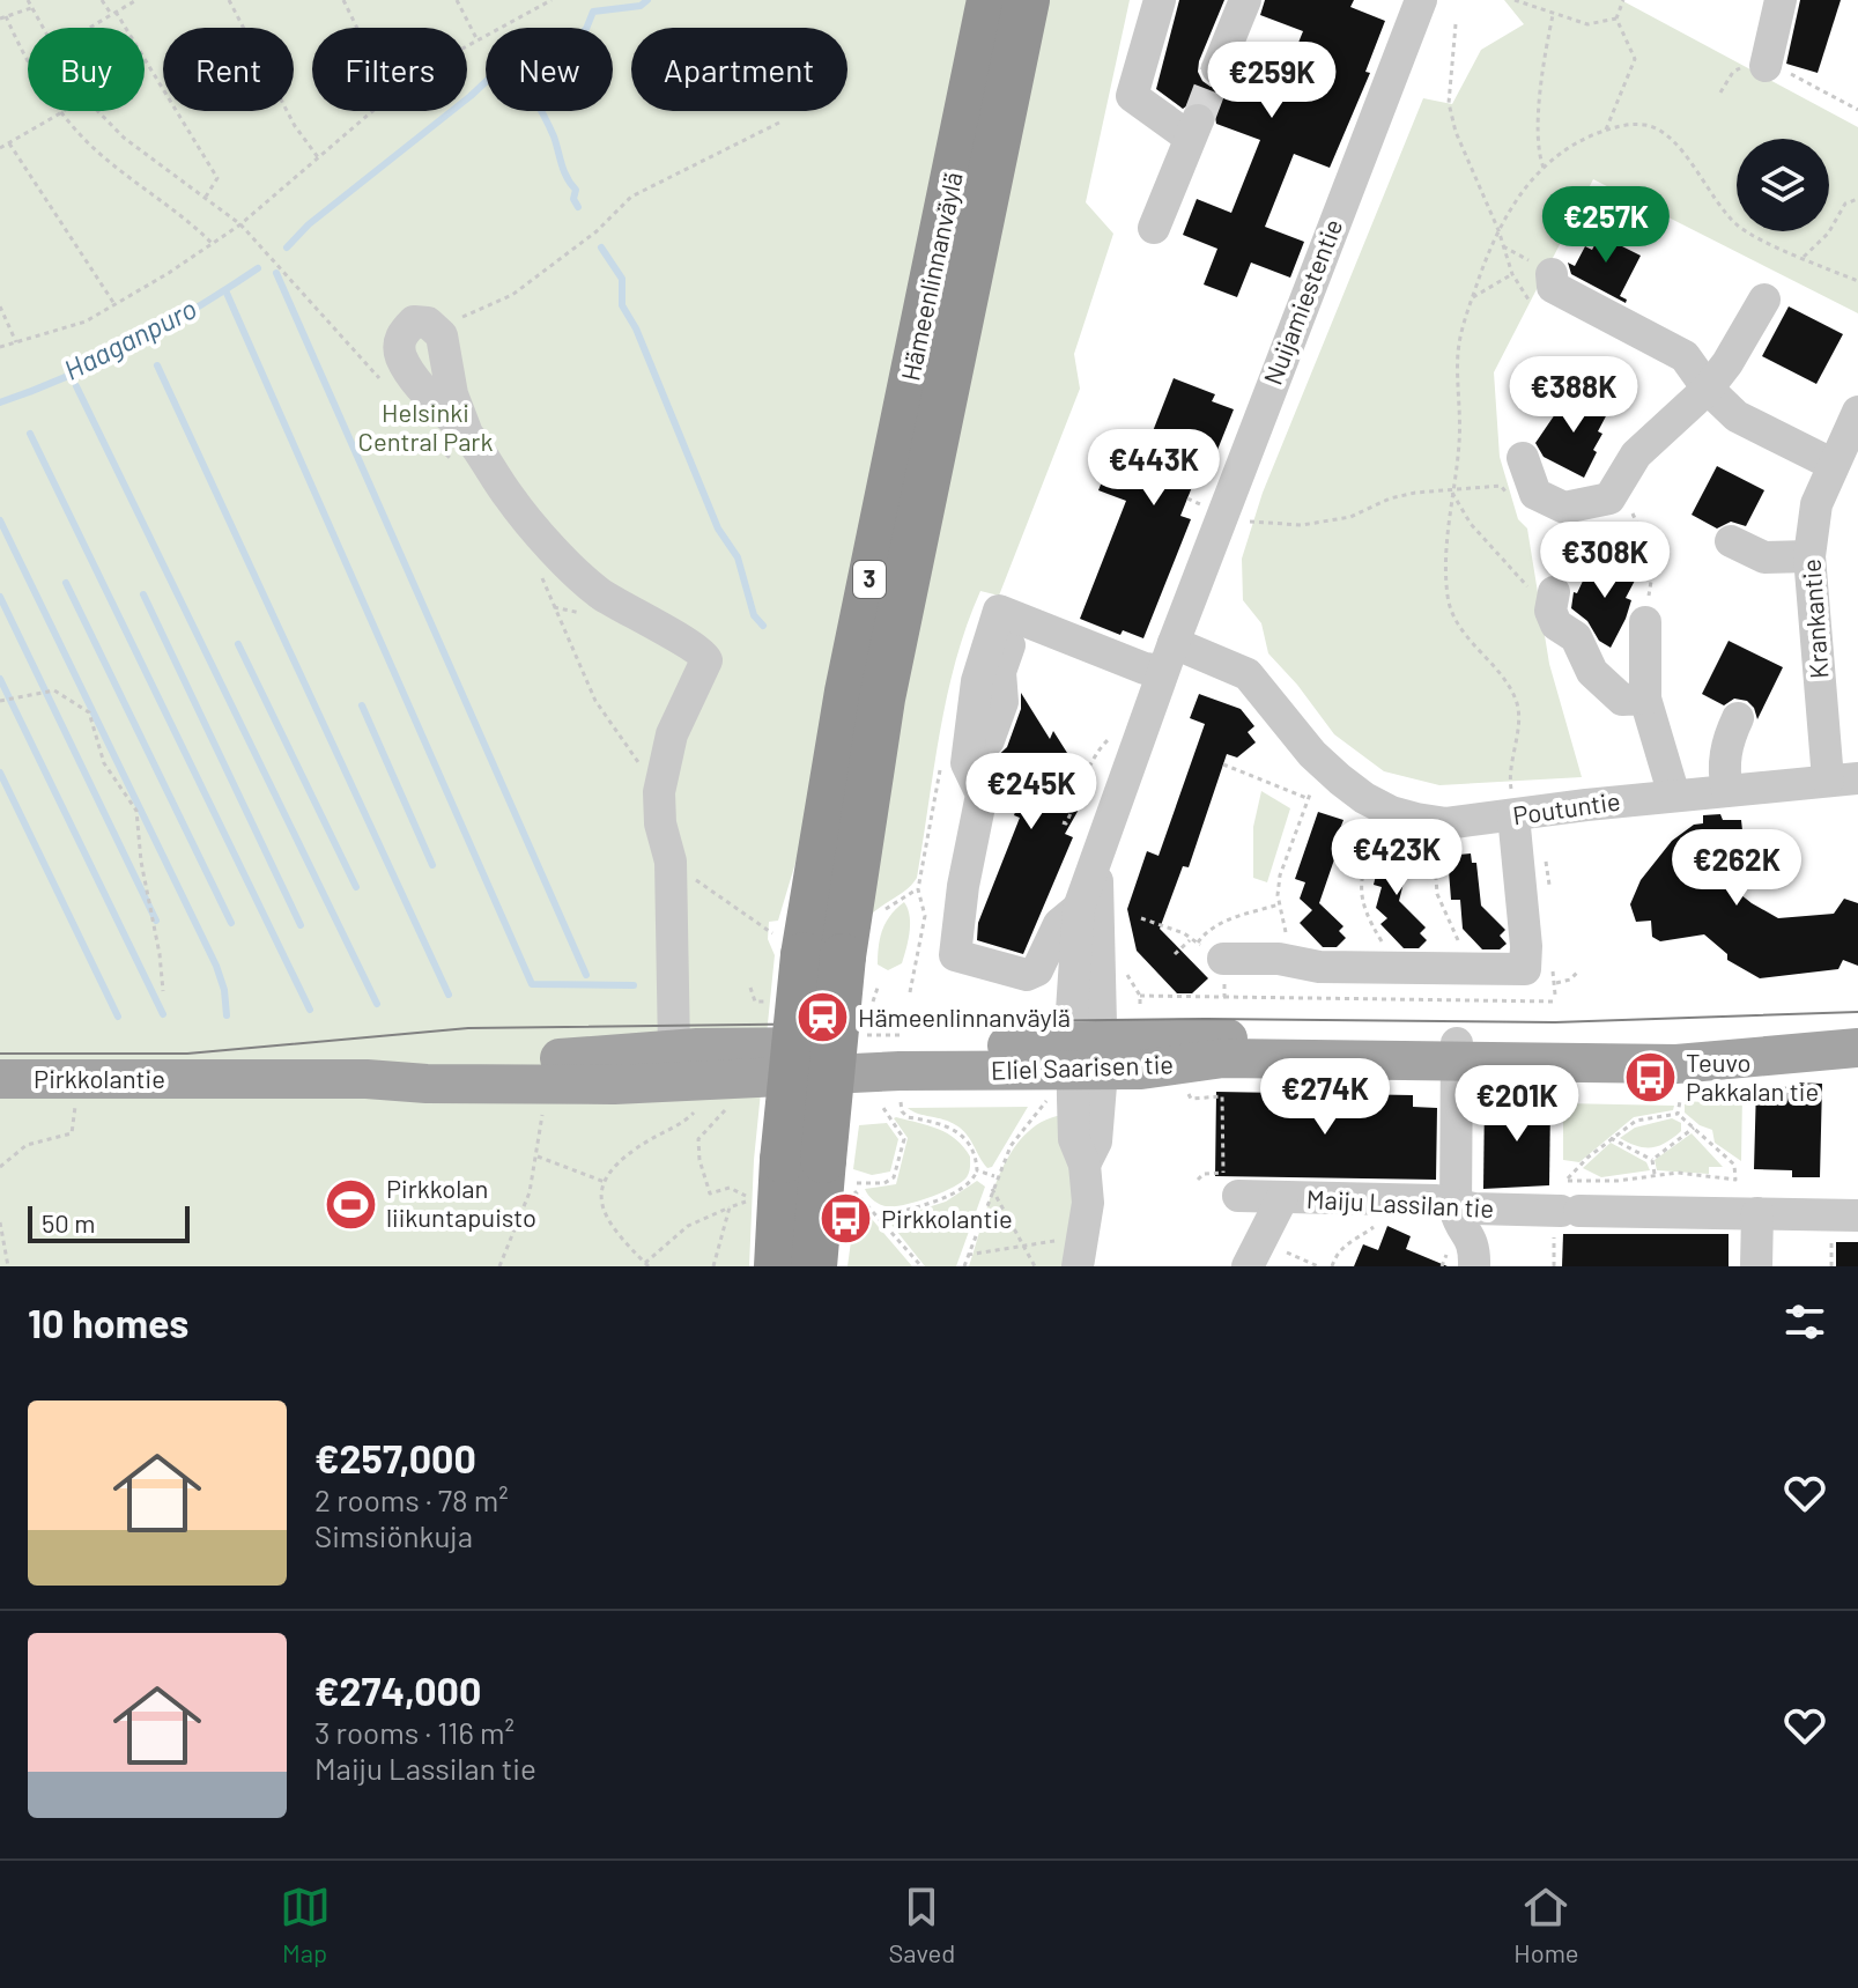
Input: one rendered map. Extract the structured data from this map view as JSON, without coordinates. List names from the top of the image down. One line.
{"streets":{"highway":["Hämeenlinnanväylä","3"],"main road":["Eliel Saarisen tie","Pirkkolantie"],"street":["Nuijamiestentie","Krankantie","Poutuntie","Maiju Lassilan tie"]},"crossings":[["Nuijamiestentie","Poutuntie"],["Nuijamiestentie","Eliel Saarisen tie"],["Krankantie","Poutuntie"],["Eliel Saarisen tie","Pirkkolantie"]],"water":["Haaganpuro"],"parks":["Helsinki Central Park"],"places":{"station":["Hämeenlinnanväylä"],"bus stop":["Teuvo Pakkalan tie","Pirkkolantie"],"sports":["Pirkkolan liikuntapuisto"]},"scale_bar":"50 m","page":{"chip":["Buy","Rent","Filters","New","Apartment"],"price":["€259K","€257K","€388K","€443K","€308K","€245K","€423K","€262K","€274K","€201K"],"scale":"50 m","heading":"10 homes","list":[{"name":"€257,000","note":"2 rooms · 78 m² · Simsiönkuja"},{"name":"€274,000","note":"3 rooms · 116 m² · Maiju Lassilan tie"}],"tabs":["Map","Saved","Home"]}}
